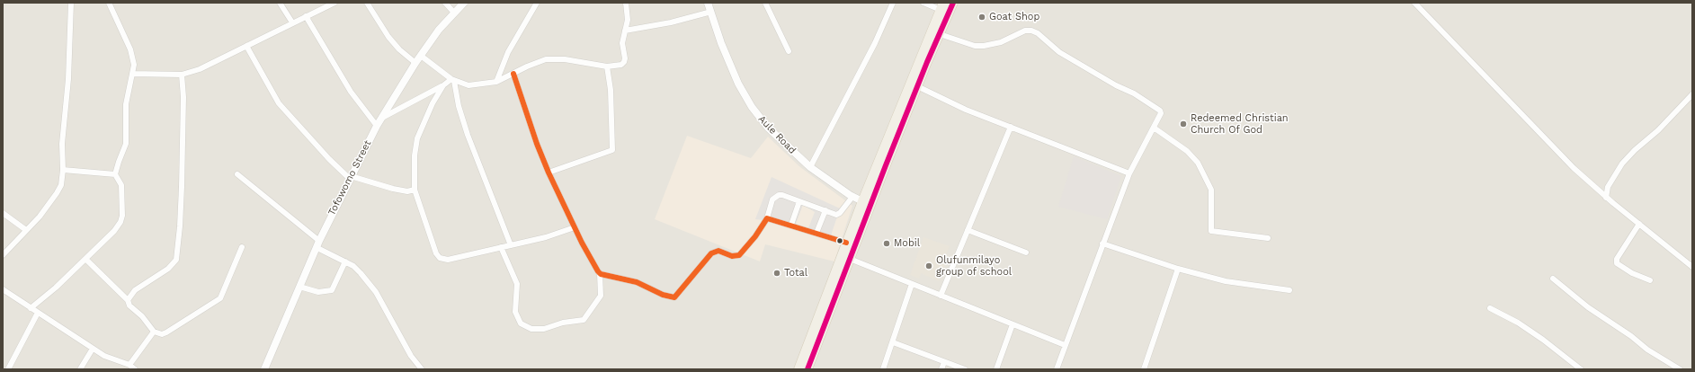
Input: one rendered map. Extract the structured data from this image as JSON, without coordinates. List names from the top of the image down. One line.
{"streets":{"street":["Aule Road","Tofowomo Street"]},"places":["Goat Shop","Redeemed Christian Church Of God","Mobil","Olufunmilayo group of school","Total"]}
